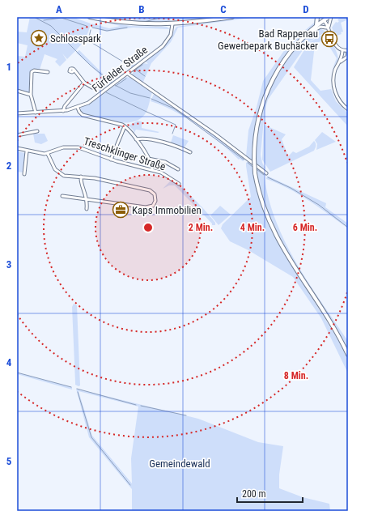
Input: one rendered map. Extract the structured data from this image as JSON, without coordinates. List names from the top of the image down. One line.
{"streets":{"street":["Fürfelder Straße","Treschklinger Straße"]},"parks":["Gemeindewald"],"places":{"place":["Schlosspark"],"bus stop":["Bad Rappenau Gewerbepark Buchäcker"],"office":["Kaps Immobilien"]},"scale_bar":"200 m","grid":{"columns":["A","B","C","D"],"rows":["1","2","3","4","5"]},"rings":["2 Min.","4 Min.","6 Min.","8 Min."]}
